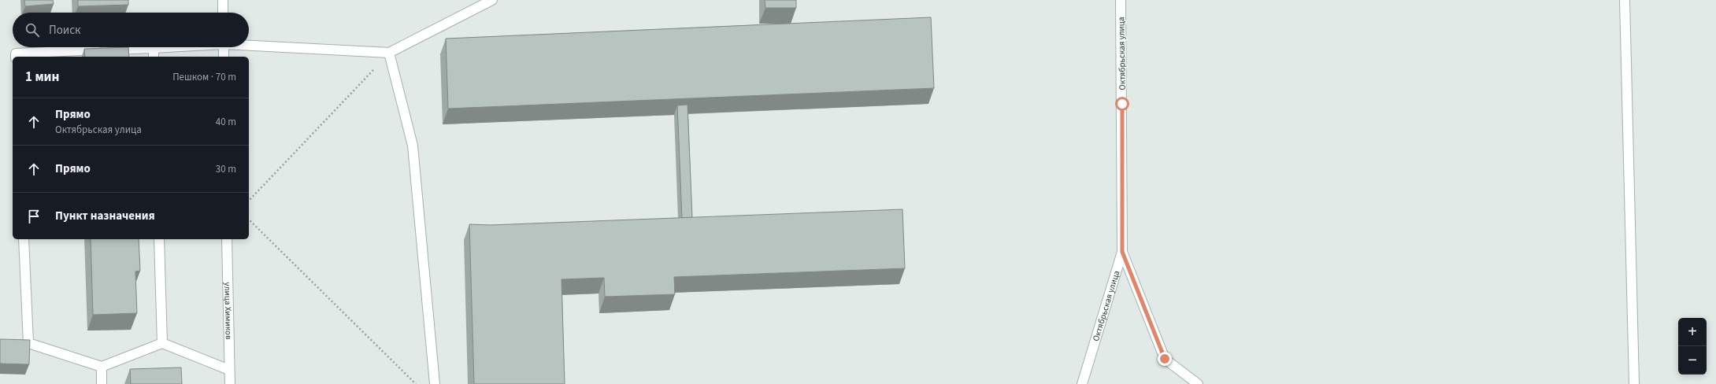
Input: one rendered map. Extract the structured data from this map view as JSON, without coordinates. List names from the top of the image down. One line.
{"streets":{"main road":["Октябрьская улица","улица Химиков"]},"page":{"search":"Поиск","heading":["1 мин","Пешком · 70 m"],"list":[["Прямо","Октябрьская улица","40 m"],["Прямо","30 m"],"Пункт назначения"],"map_buttons":["+","−"]}}
